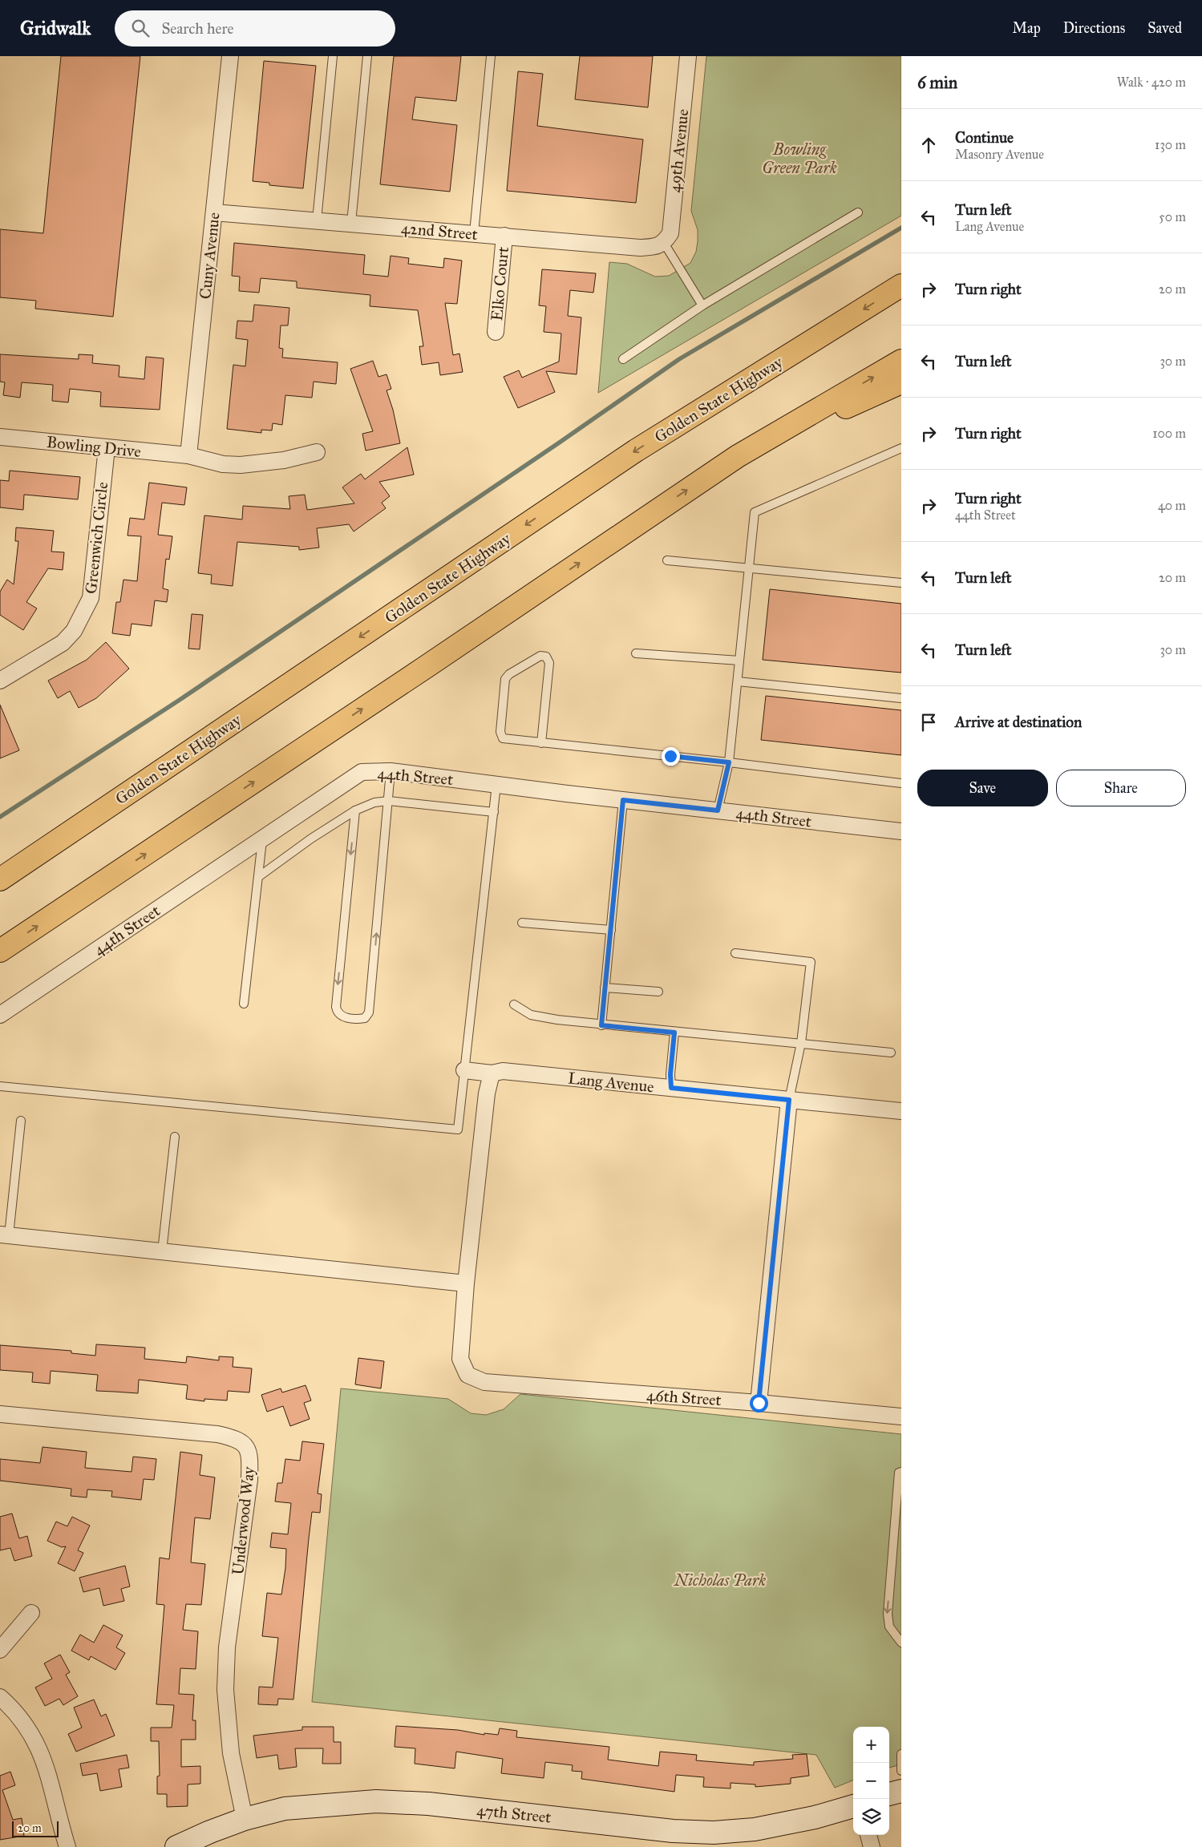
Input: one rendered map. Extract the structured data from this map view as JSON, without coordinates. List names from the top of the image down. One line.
{"streets":{"highway":["Golden State Highway"],"street":["49th Avenue","42nd Street","Cuny Avenue","Elko Court","Bowling Drive","Greenwich Circle","44th Street","Lang Avenue","46th Street","Underwood Way","47th Street"]},"crossings":[["49th Avenue","42nd Street"],["42nd Street","Cuny Avenue"],["42nd Street","Elko Court"],["Cuny Avenue","Bowling Drive"],["Bowling Drive","Greenwich Circle"],["Underwood Way","47th Street"]],"parks":["Bowling Green Park","Nicholas Park"],"scale_bar":"20 m","page":{"header":"Gridwalk","search":"Search here","nav":["Map","Directions","Saved"],"heading":["6 min","Walk · 420 m"],"list":[["Continue","Masonry Avenue","130 m"],["Turn left","Lang Avenue","50 m"],["Turn right","20 m"],["Turn left","30 m"],["Turn right","100 m"],["Turn right","44th Street","40 m"],["Turn left","20 m"],["Turn left","30 m"],"Arrive at destination"],"buttons":["Save","Share"],"map_buttons":["+","−"],"scale":"20 m"}}
